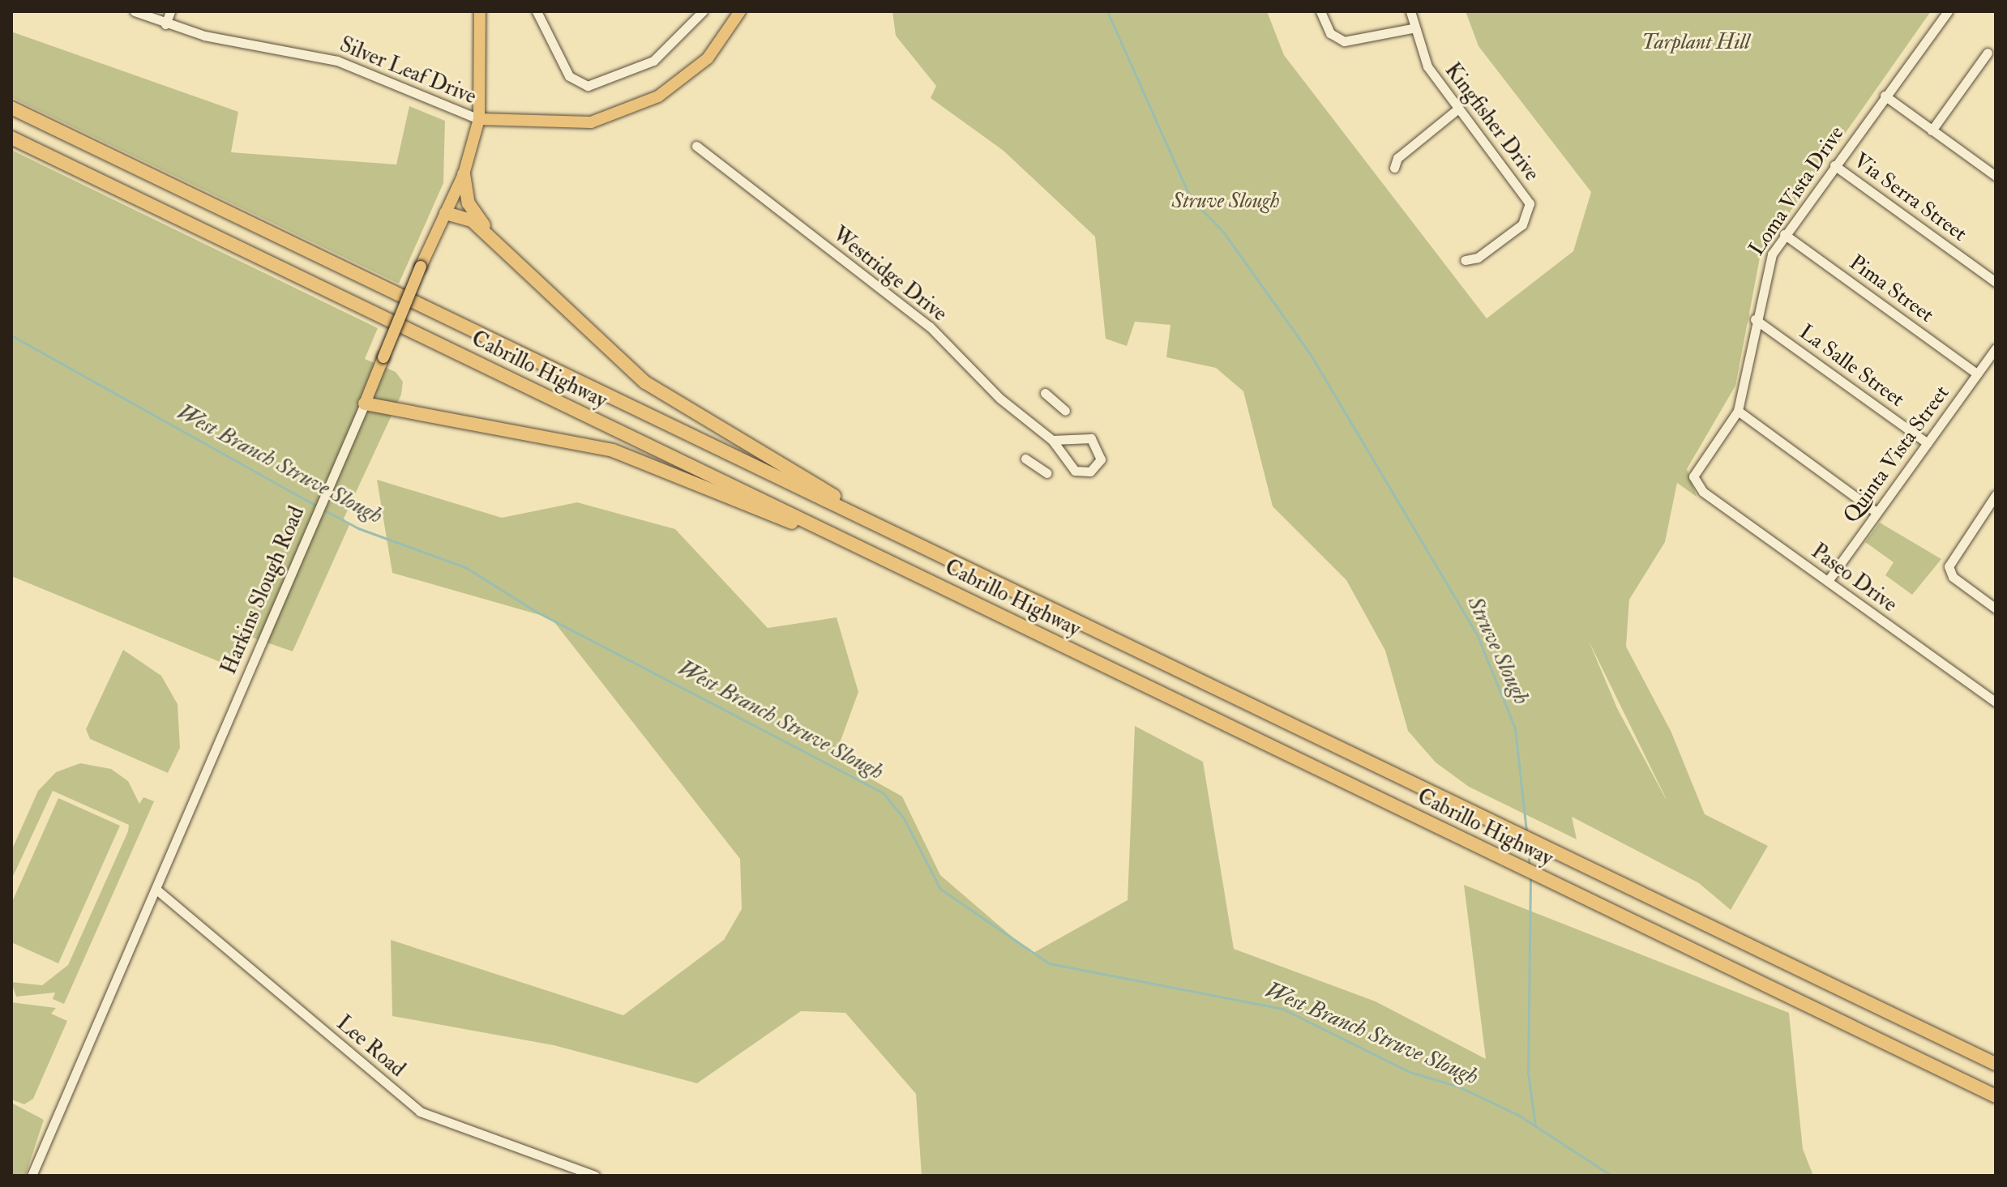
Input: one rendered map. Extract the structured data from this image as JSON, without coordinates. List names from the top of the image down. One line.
{"streets":{"highway":["Cabrillo Highway"],"main road":["Harkins Slough Road"],"street":["Silver Leaf Drive","Kingfisher Drive","Loma Vista Drive","Via Serra Street","Westridge Drive","Pima Street","La Salle Street","Quinta Vista Street","Paseo Drive","Lee Road"]},"crossings":[["Silver Leaf Drive","Harkins Slough Road"],["Loma Vista Drive","Via Serra Street"],["Loma Vista Drive","Pima Street"],["Loma Vista Drive","La Salle Street"],["Loma Vista Drive","Paseo Drive"],["Pima Street","Quinta Vista Street"],["La Salle Street","Quinta Vista Street"],["Quinta Vista Street","Paseo Drive"],["Harkins Slough Road","Lee Road"]],"water":["West Branch Struve Slough","Struve Slough"],"parks":["Tarplant Hill","Struve Slough"]}
